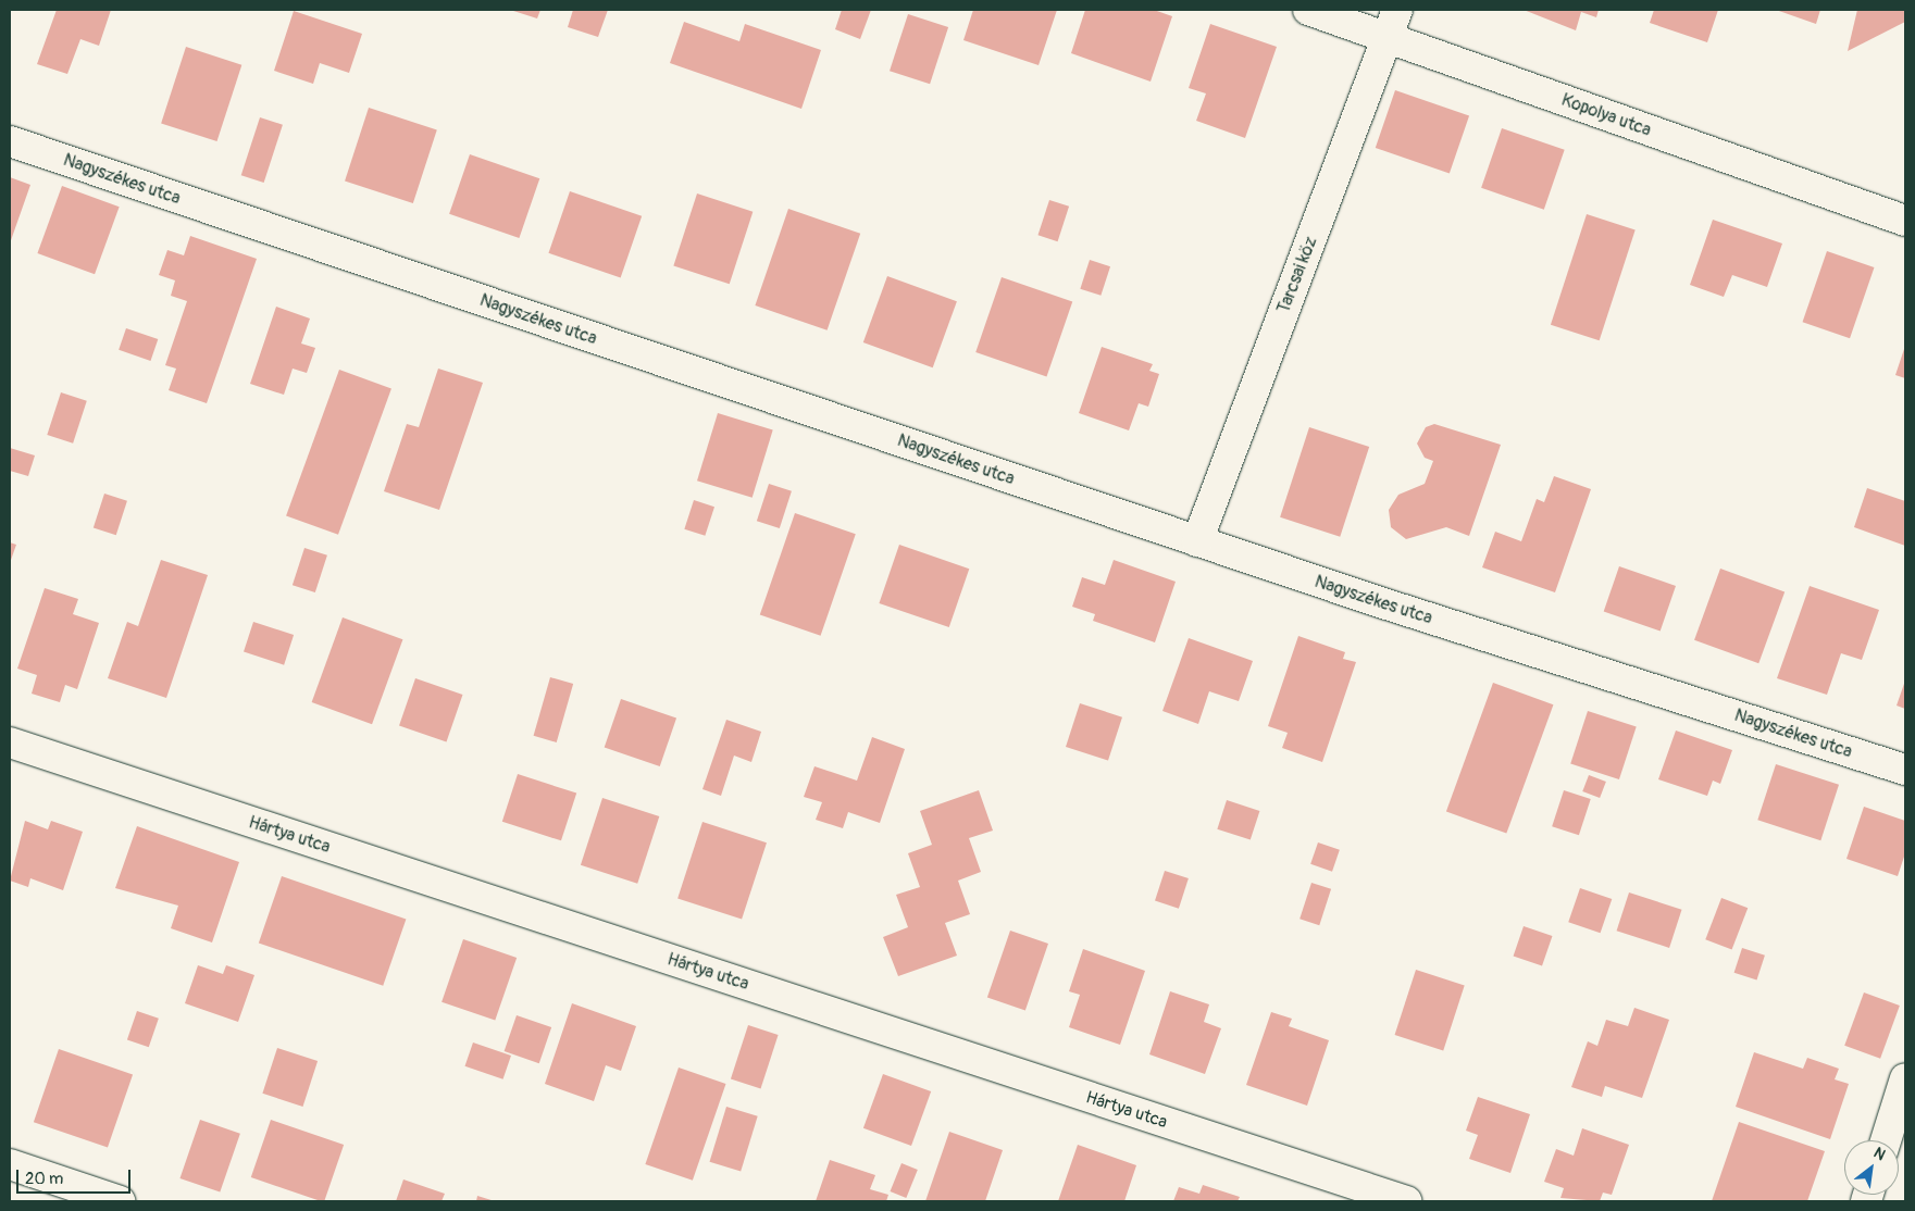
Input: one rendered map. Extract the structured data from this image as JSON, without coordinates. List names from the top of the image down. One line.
{"streets":{"street":["Kopolya utca","Nagyszékes utca","Tarcsai köz","Hártya utca"]},"crossings":[["Kopolya utca","Tarcsai köz"],["Nagyszékes utca","Tarcsai köz"]],"scale_bar":"20 m","north":"top right"}
